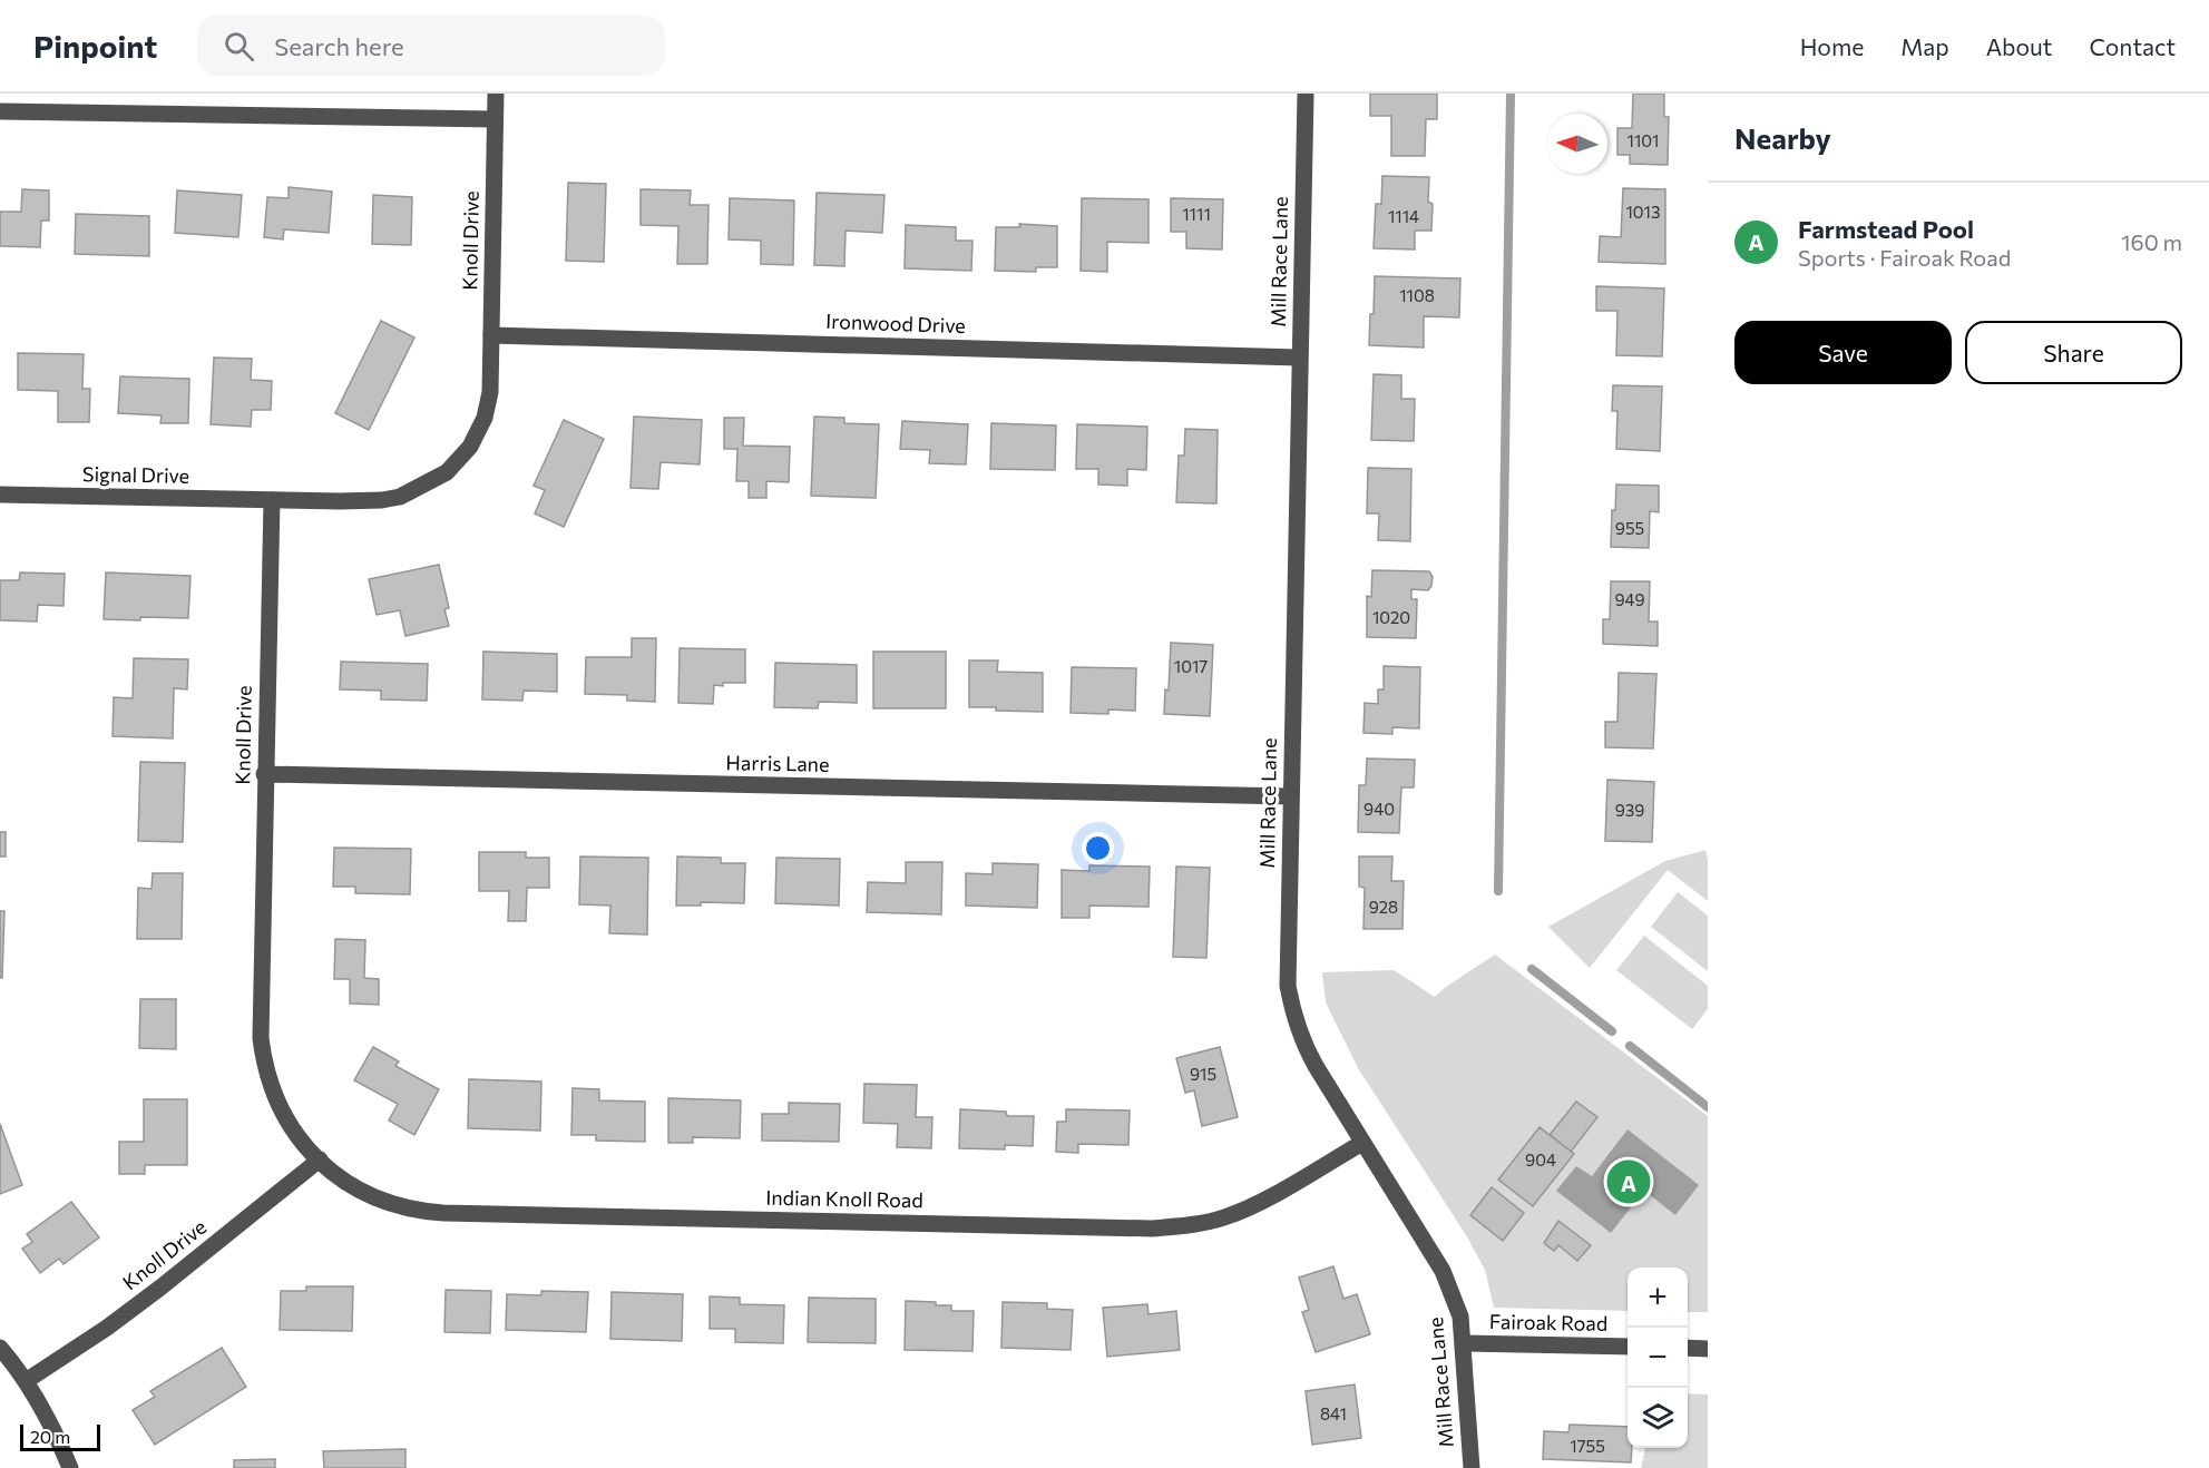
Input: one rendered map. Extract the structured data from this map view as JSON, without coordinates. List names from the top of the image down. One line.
{"streets":{"street":["Knoll Drive","Mill Race Lane","Ironwood Drive","Signal Drive","Harris Lane","Indian Knoll Road","Fairoak Road"]},"crossings":[["Knoll Drive","Ironwood Drive"],["Knoll Drive","Signal Drive"],["Knoll Drive","Harris Lane"],["Knoll Drive","Indian Knoll Road"],["Mill Race Lane","Ironwood Drive"],["Mill Race Lane","Harris Lane"],["Mill Race Lane","Indian Knoll Road"],["Mill Race Lane","Fairoak Road"]],"house_numbers":["1101","1013","1111","1114","1108","955","949","1020","1017","940","939","928","915","904","841","1755"],"scale_bar":"20 m","north":"left","page":{"header":"Pinpoint","search":"Search here","nav":["Home","Map","About","Contact"],"heading":"Nearby","list":[{"mark":"A","name":"Farmstead Pool","note":"Sports · Fairoak Road","value":"160 m"}],"buttons":["Save","Share"],"pins":"A","map_buttons":["+","−"],"scale":"20 m"}}
